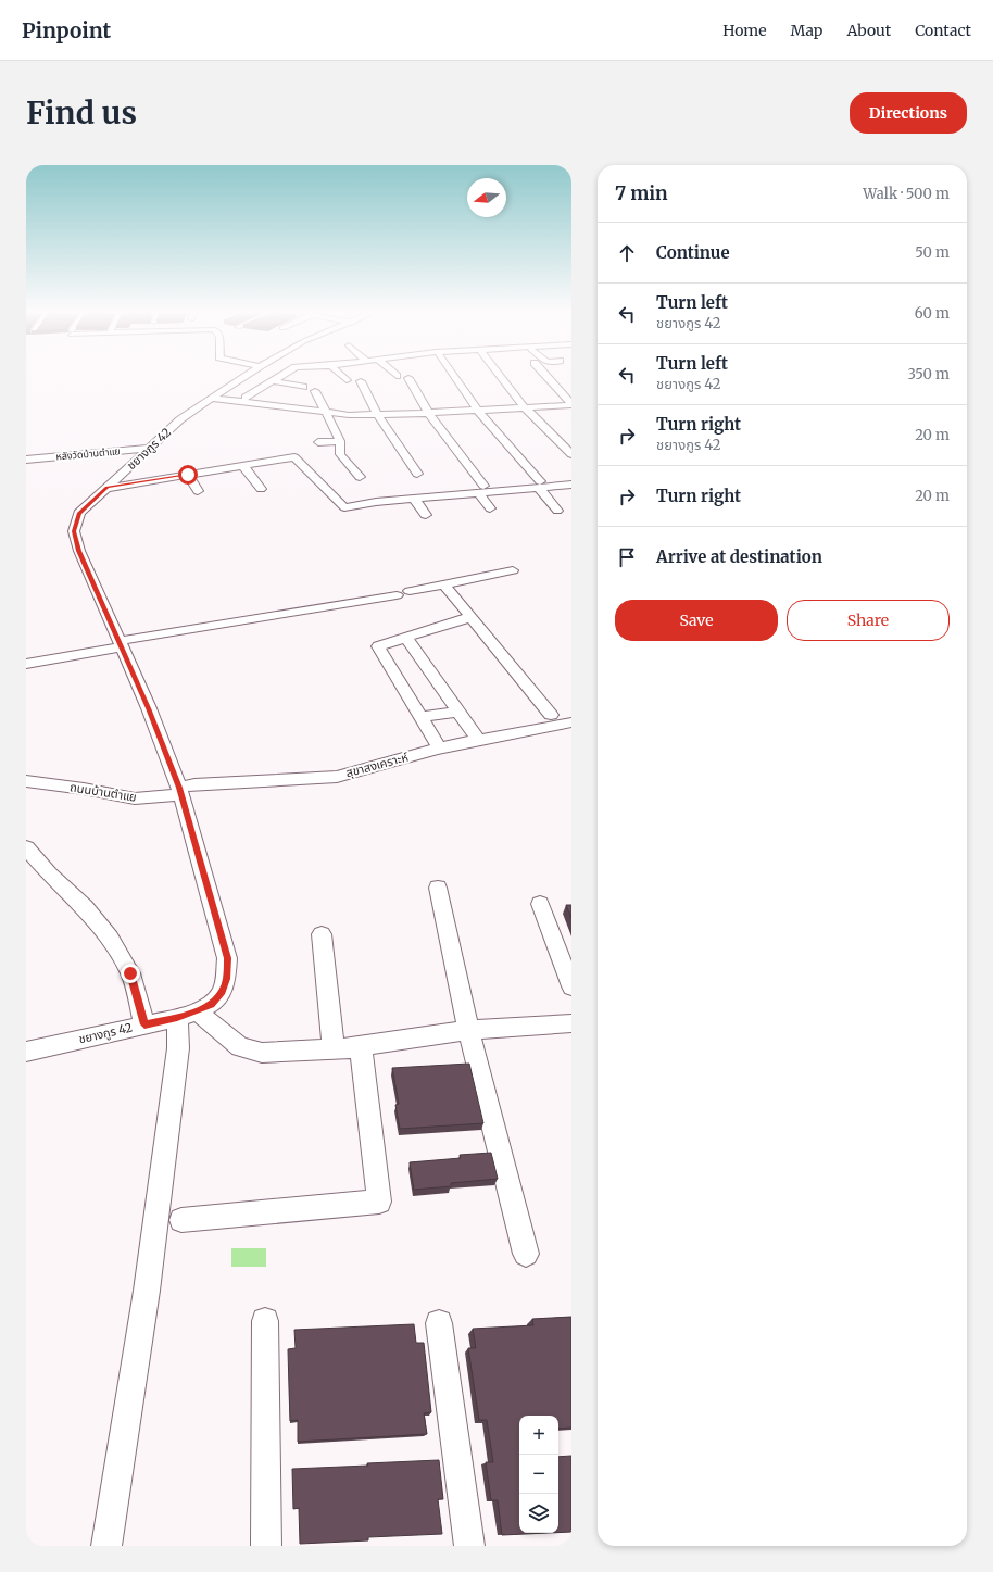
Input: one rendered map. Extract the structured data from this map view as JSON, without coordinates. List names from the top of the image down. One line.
{"streets":{"street":["ชยางกูร 42","หลังวัดบ้านตำแย","สุขาสงเคราะห์","ถนนบ้านตำแย"]},"crossings":[["ชยางกูร 42","หลังวัดบ้านตำแย"],["ชยางกูร 42","สุขาสงเคราะห์"],["ชยางกูร 42","ถนนบ้านตำแย"],["สุขาสงเคราะห์","ถนนบ้านตำแย"]],"north":"left","page":{"header":"Pinpoint","nav":["Home","Map","About","Contact"],"buttons":["Directions",["Save","Share"]],"title":"Find us","heading":["7 min","Walk · 500 m"],"list":[["Continue","50 m"],["Turn left","ชยางกูร 42","60 m"],["Turn left","ชยางกูร 42","350 m"],["Turn right","ชยางกูร 42","20 m"],["Turn right","20 m"],"Arrive at destination"],"map_buttons":["+","−"]}}
